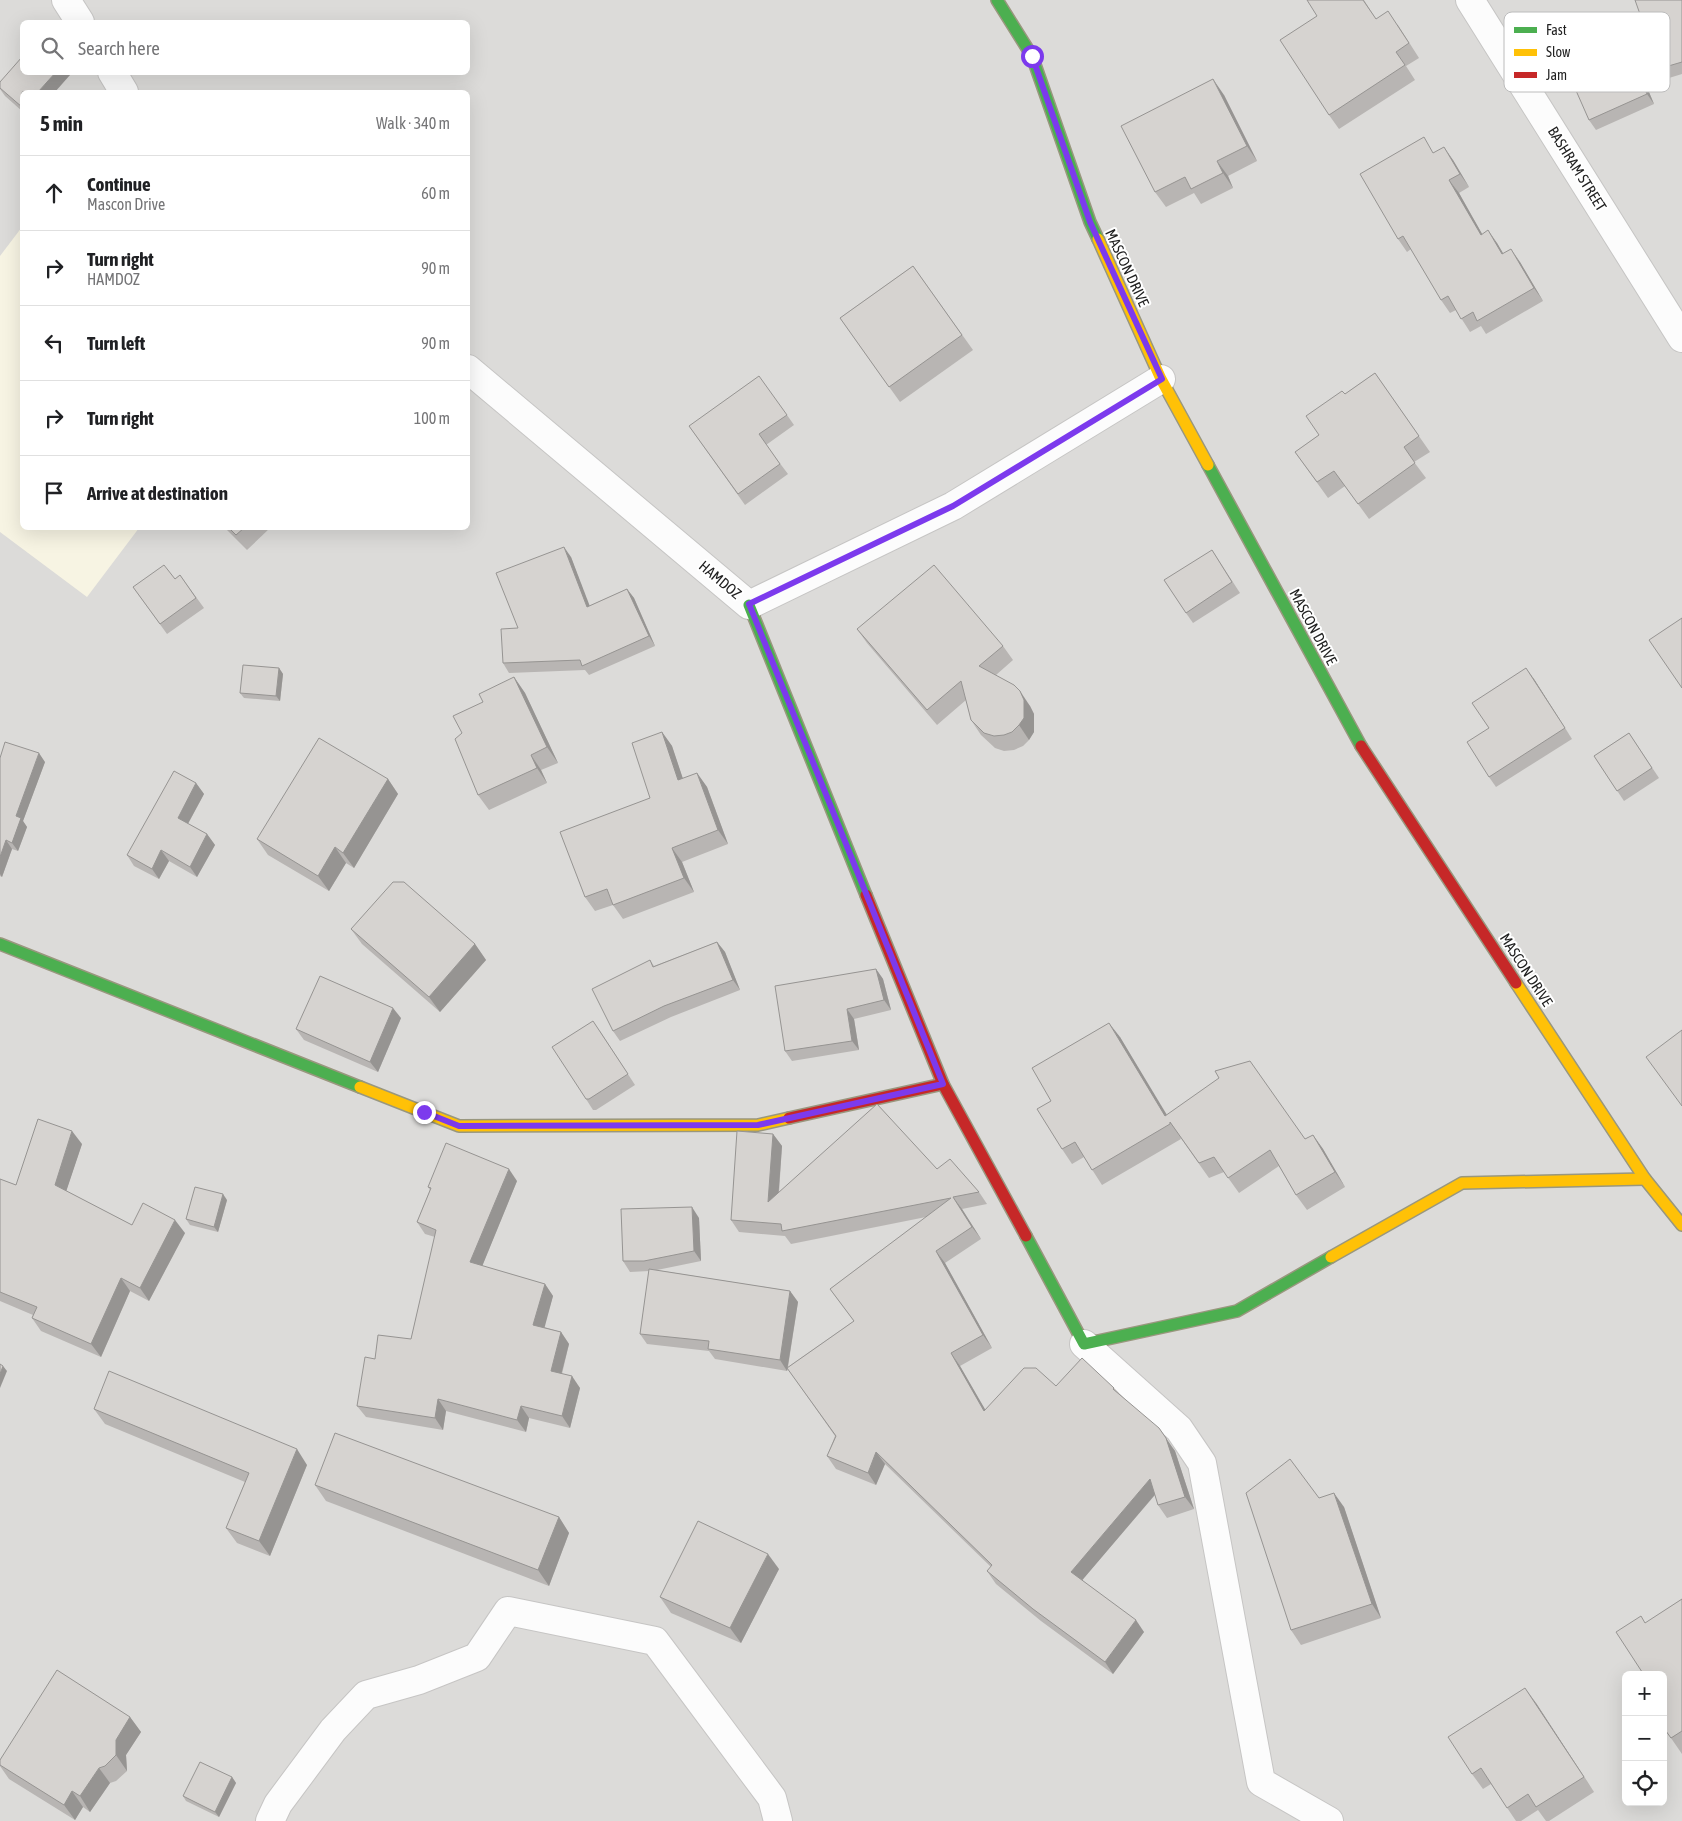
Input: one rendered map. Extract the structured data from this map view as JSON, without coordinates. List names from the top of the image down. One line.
{"streets":{"street":["BASHRAM STREET","MASCON DRIVE","HAMDOZ"]},"crossings":[["MASCON DRIVE","HAMDOZ"]],"legend":["Fast","Slow","Jam"],"page":{"search":"Search here","heading":["5 min","Walk · 340 m"],"list":[["Continue","Mascon Drive","60 m"],["Turn right","HAMDOZ","90 m"],["Turn left","90 m"],["Turn right","100 m"],"Arrive at destination"],"map_buttons":["+","−"]}}
